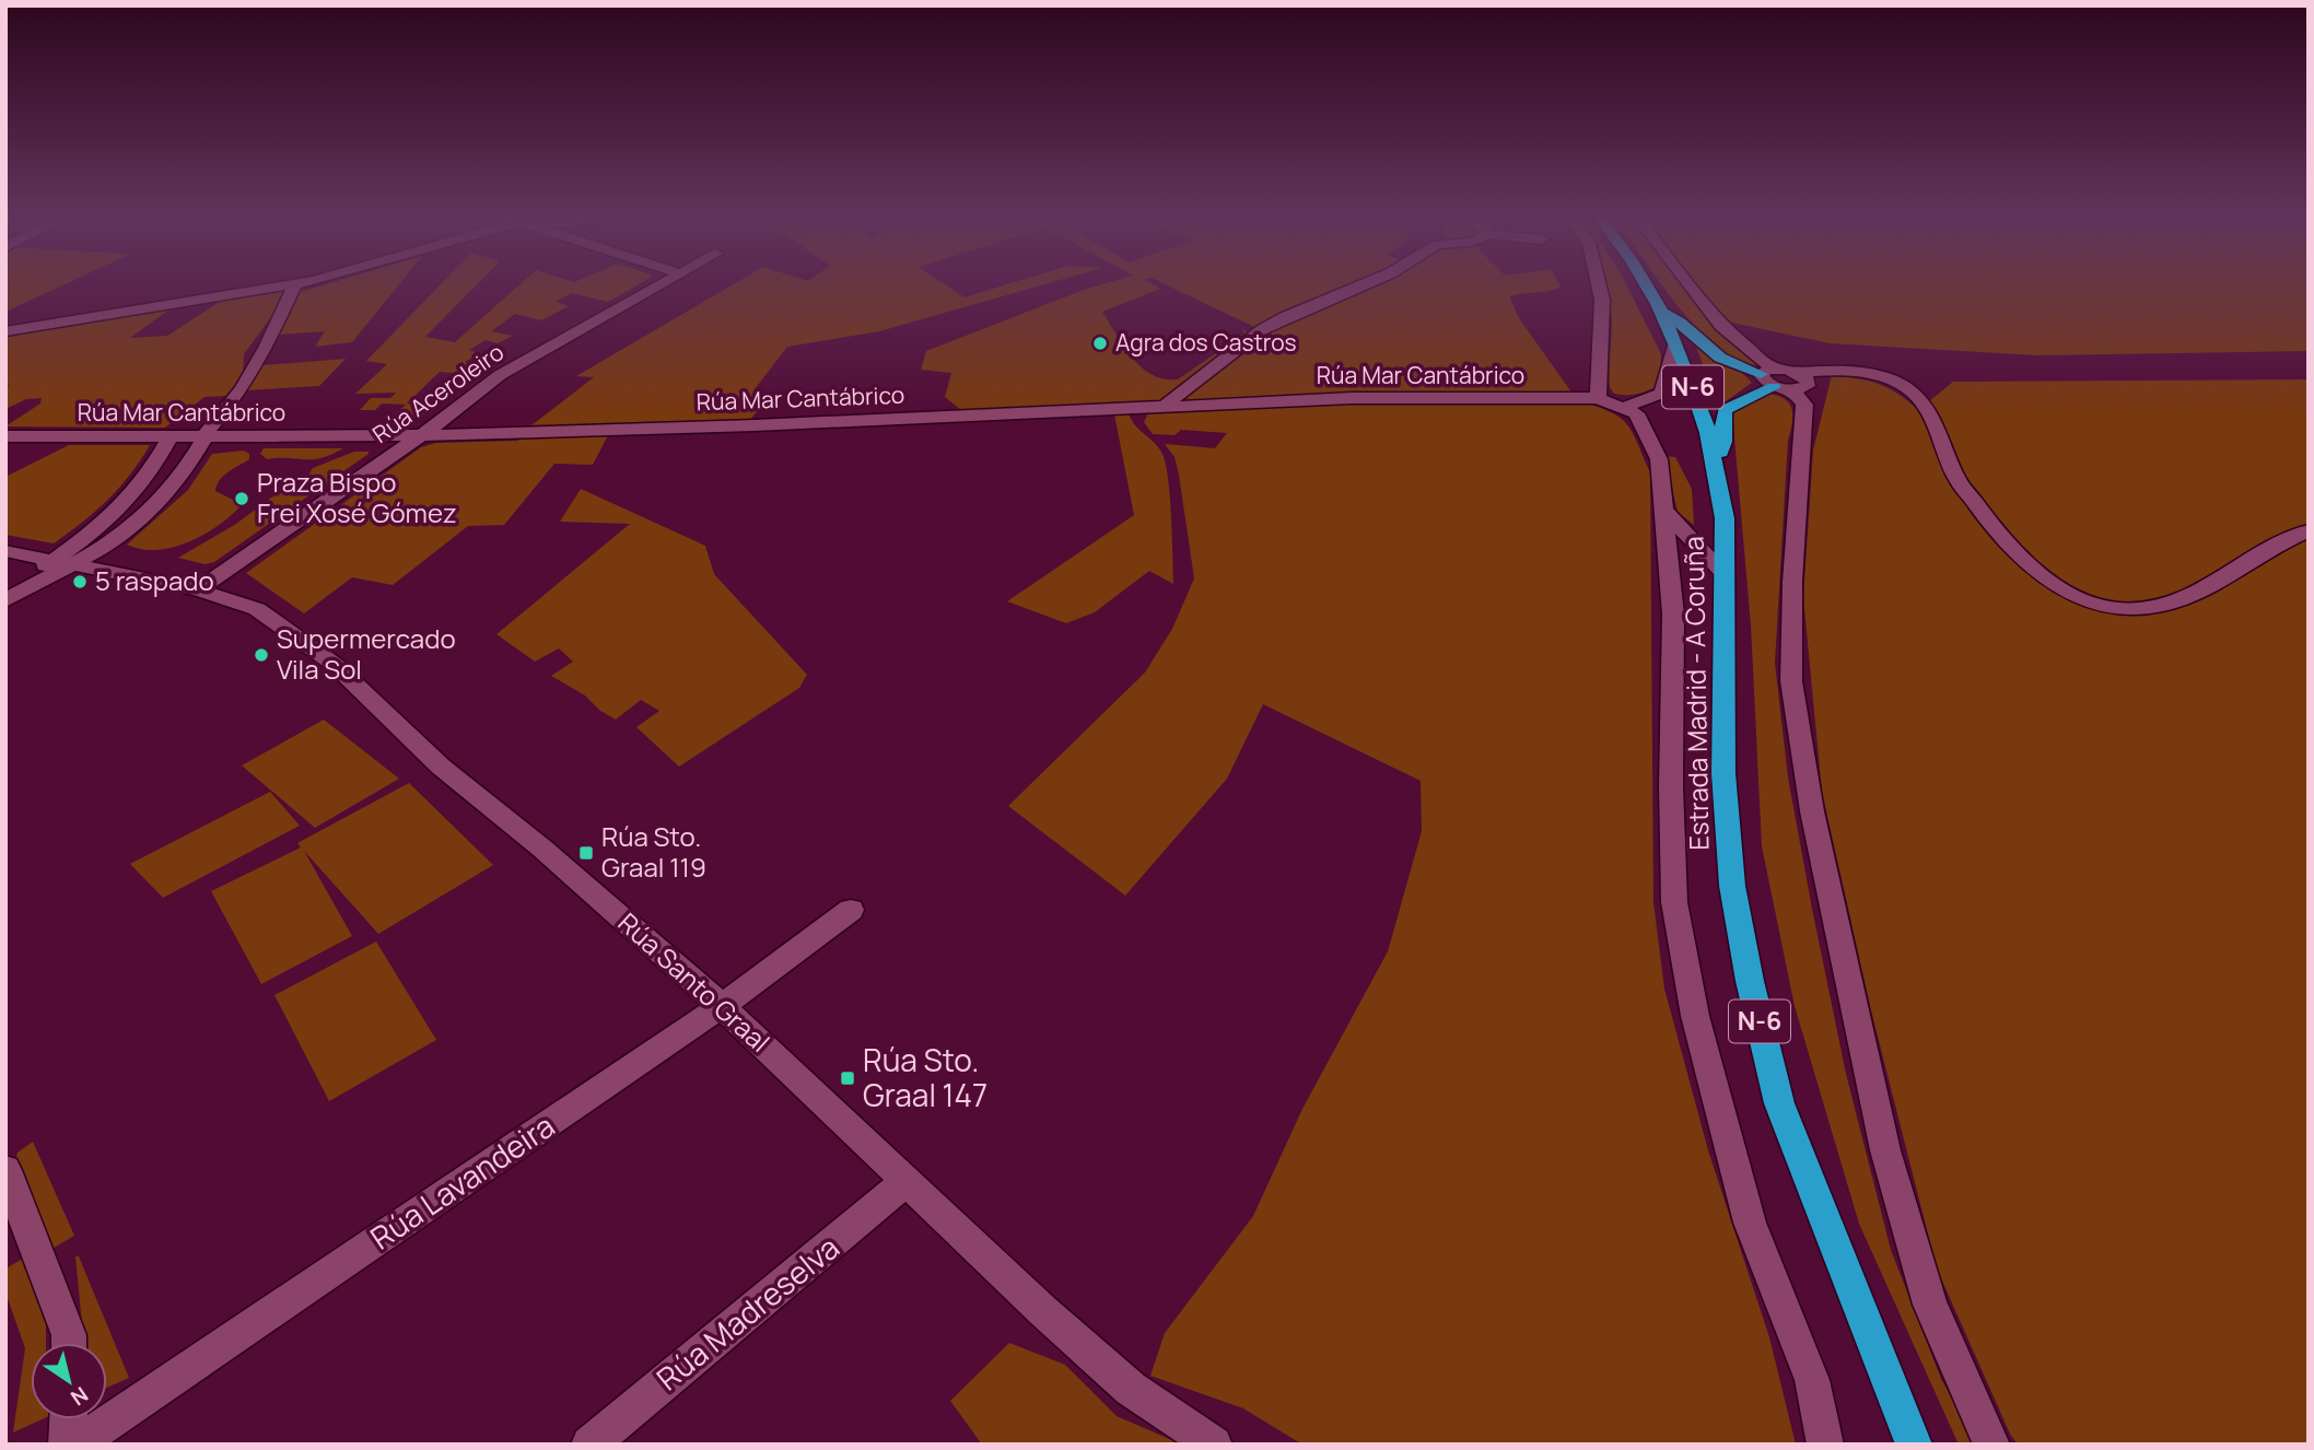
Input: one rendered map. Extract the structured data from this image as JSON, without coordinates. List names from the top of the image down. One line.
{"streets":{"highway":["N-6","Estrada Madrid - A Coruña"],"street":["Rúa Mar Cantábrico","Rúa Aceroleiro","Rúa Santo Graal","Rúa Lavandeira","Rúa Madreselva"]},"crossings":[["Rúa Mar Cantábrico","Rúa Aceroleiro"],["Rúa Aceroleiro","Rúa Santo Graal"],["Rúa Santo Graal","Rúa Lavandeira"],["Rúa Santo Graal","Rúa Madreselva"]],"places":{"other":["Agra dos Castros","Praza Bispo Frei Xosé Gómez","5 raspado","Supermercado Vila Sol"],"transit":["Rúa Sto. Graal 119","Rúa Sto. Graal 147"]},"north":"bottom right"}
